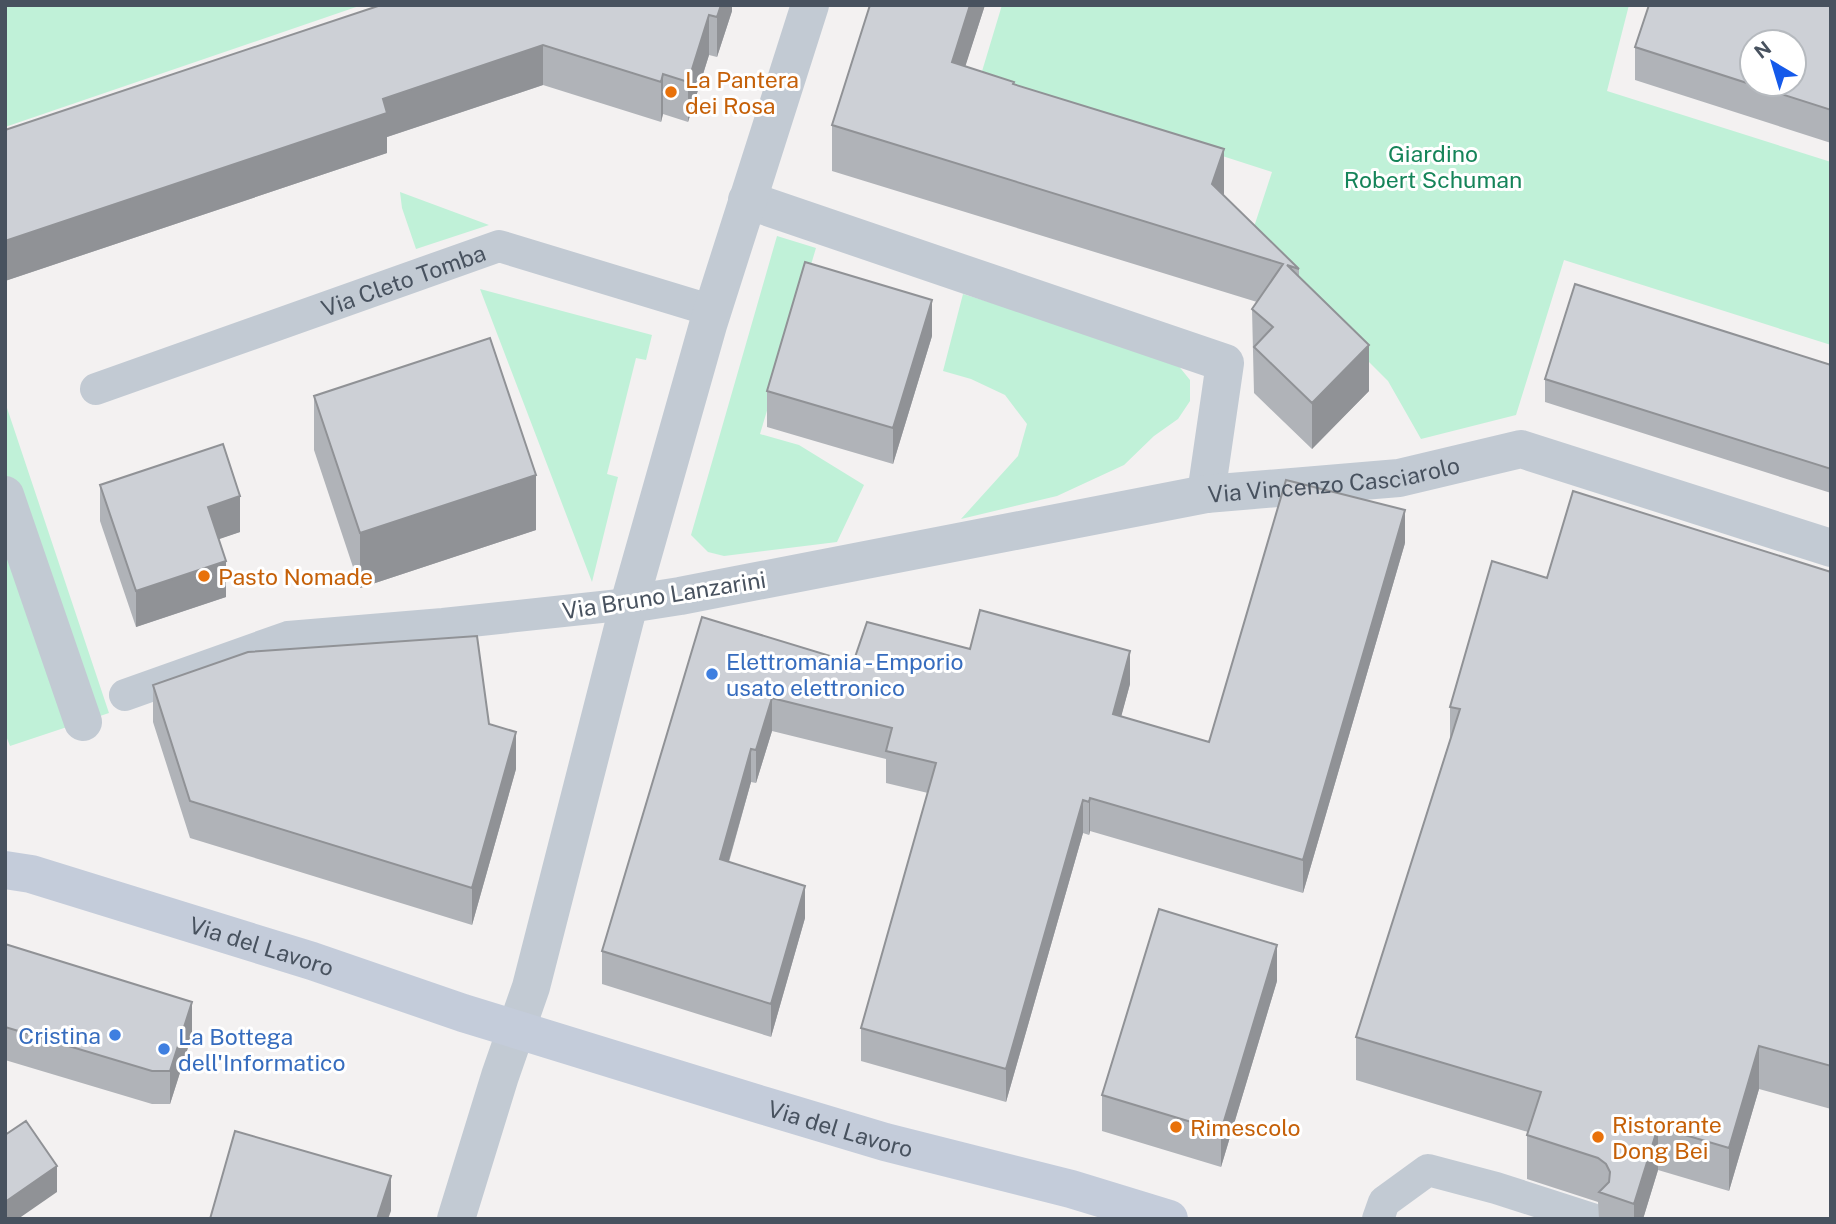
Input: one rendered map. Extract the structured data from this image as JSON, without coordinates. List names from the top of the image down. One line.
{"streets":{"street":["Via Vincenzo Casciarolo","Via Bruno Lanzarini","Via del Lavoro"],"lane":["Via Cleto Tomba"]},"crossings":[["Via Vincenzo Casciarolo","Via Bruno Lanzarini"]],"parks":["Giardino Robert Schuman"],"places":["La Pantera dei Rosa","Pasto Nomade","Elettromania - Emporio usato elettronico","Cristina","La Bottega dell'Informatico","Rimescolo","Ristorante Dong Bei"],"north":"top left"}
